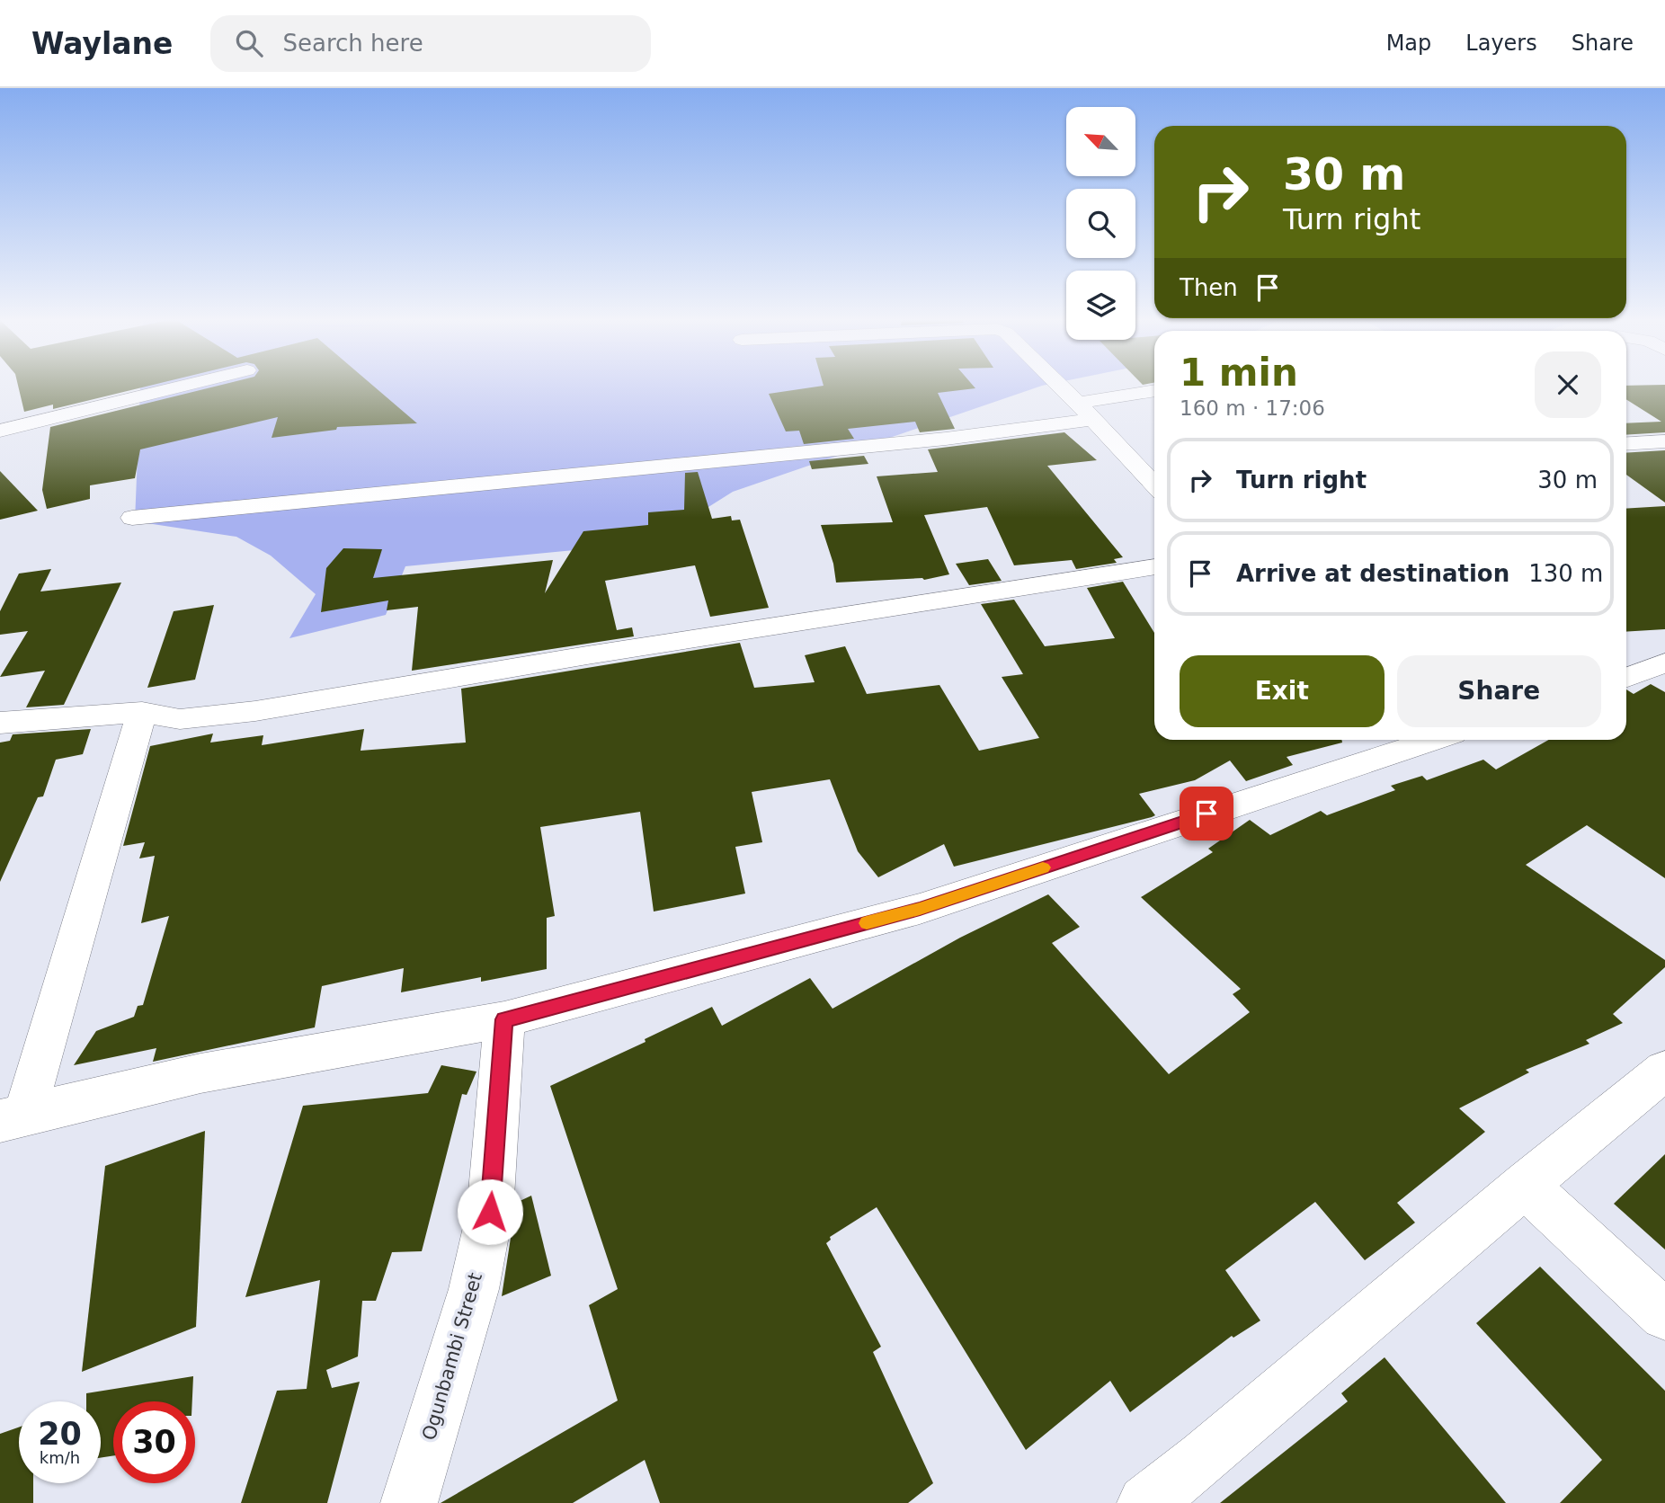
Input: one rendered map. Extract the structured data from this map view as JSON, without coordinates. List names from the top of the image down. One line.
{"streets":{"street":["Ogunbambi Street"]},"north":"top left","page":{"header":"Waylane","search":"Search here","nav":["Map","Layers","Share"],"turn":["30 m","Turn right"],"then":"Then","heading":["1 min","160 m · 17:06"],"list":[{"name":"Turn right","value":"30 m"},{"name":"Arrive at destination","value":"130 m"}],"buttons":["Exit","Share"],"speed":"20 km/h","limit":"30"}}
